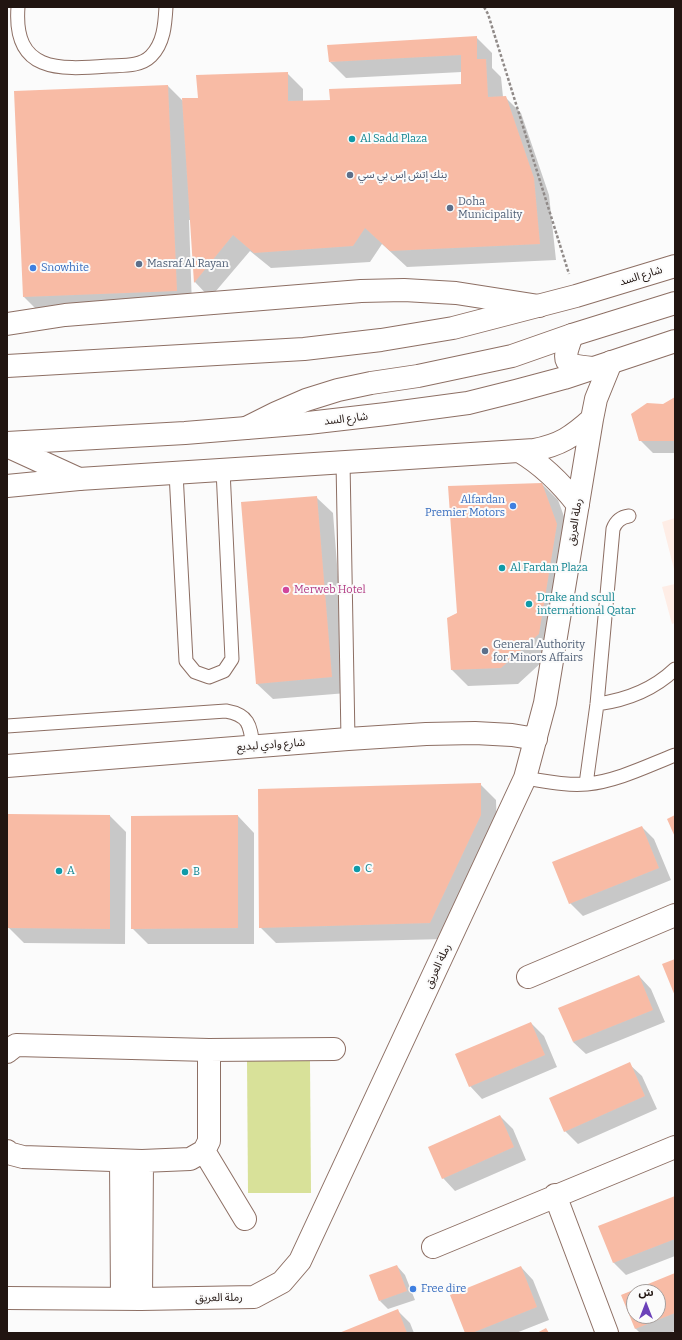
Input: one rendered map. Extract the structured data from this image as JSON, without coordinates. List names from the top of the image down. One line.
{"streets":{"main road":["شارع السد","رملة العريق","شارع وادي لبديع"]},"crossings":[["شارع السد","رملة العريق"],["رملة العريق","شارع وادي لبديع"]],"places":["Al Sadd Plaza","بنك إتش إس بي سي","Doha Municipality","Masraf Al Rayan","Snowhite","Alfardan Premier Motors","Al Fardan Plaza","Merweb Hotel","Drake and scull international Qatar","General Authority for Minors Affairs","C","A","B","Free dire"],"north":"top"}
